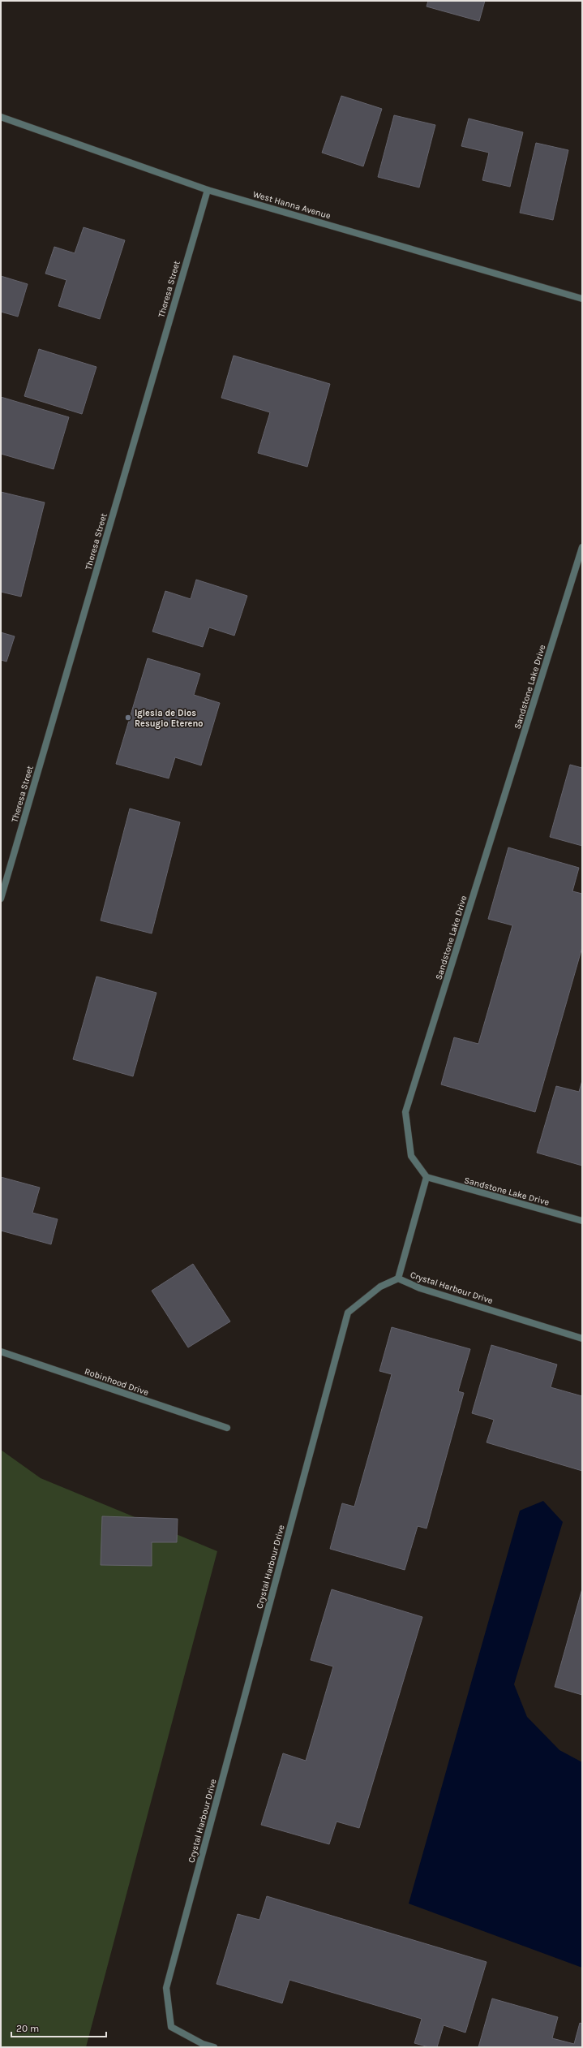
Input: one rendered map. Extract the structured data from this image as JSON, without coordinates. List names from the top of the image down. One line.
{"streets":{"street":["West Hanna Avenue","Theresa Street","Sandstone Lake Drive","Crystal Harbour Drive","Robinhood Drive"]},"crossings":[["West Hanna Avenue","Theresa Street"]],"places":["Iglesia de Dios Resugio Etereno"],"scale_bar":"20 m"}
